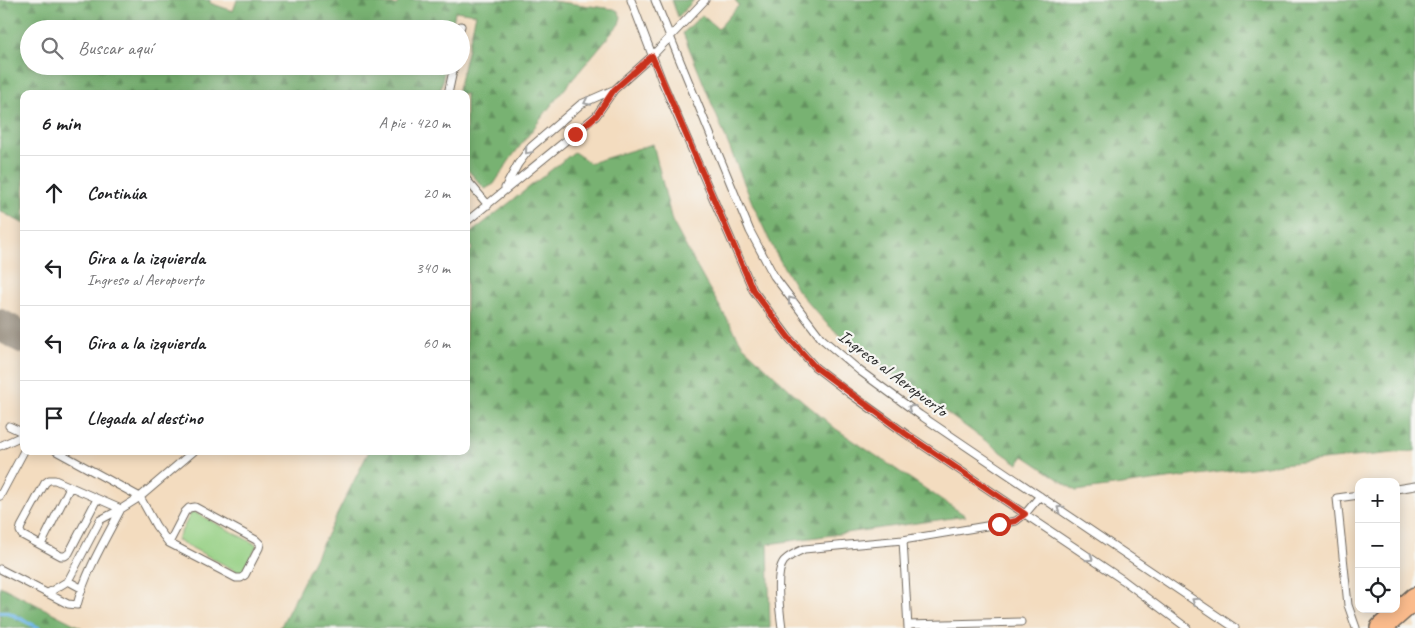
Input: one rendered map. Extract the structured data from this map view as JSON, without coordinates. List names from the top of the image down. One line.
{"streets":{"lane":["Ingreso al Aeropuerto"]},"page":{"search":"Buscar aquí","heading":["6 min","A pie · 420 m"],"list":[["Continúa","20 m"],["Gira a la izquierda","Ingreso al Aeropuerto","340 m"],["Gira a la izquierda","60 m"],"Llegada al destino"],"map_buttons":["+","−"]}}
